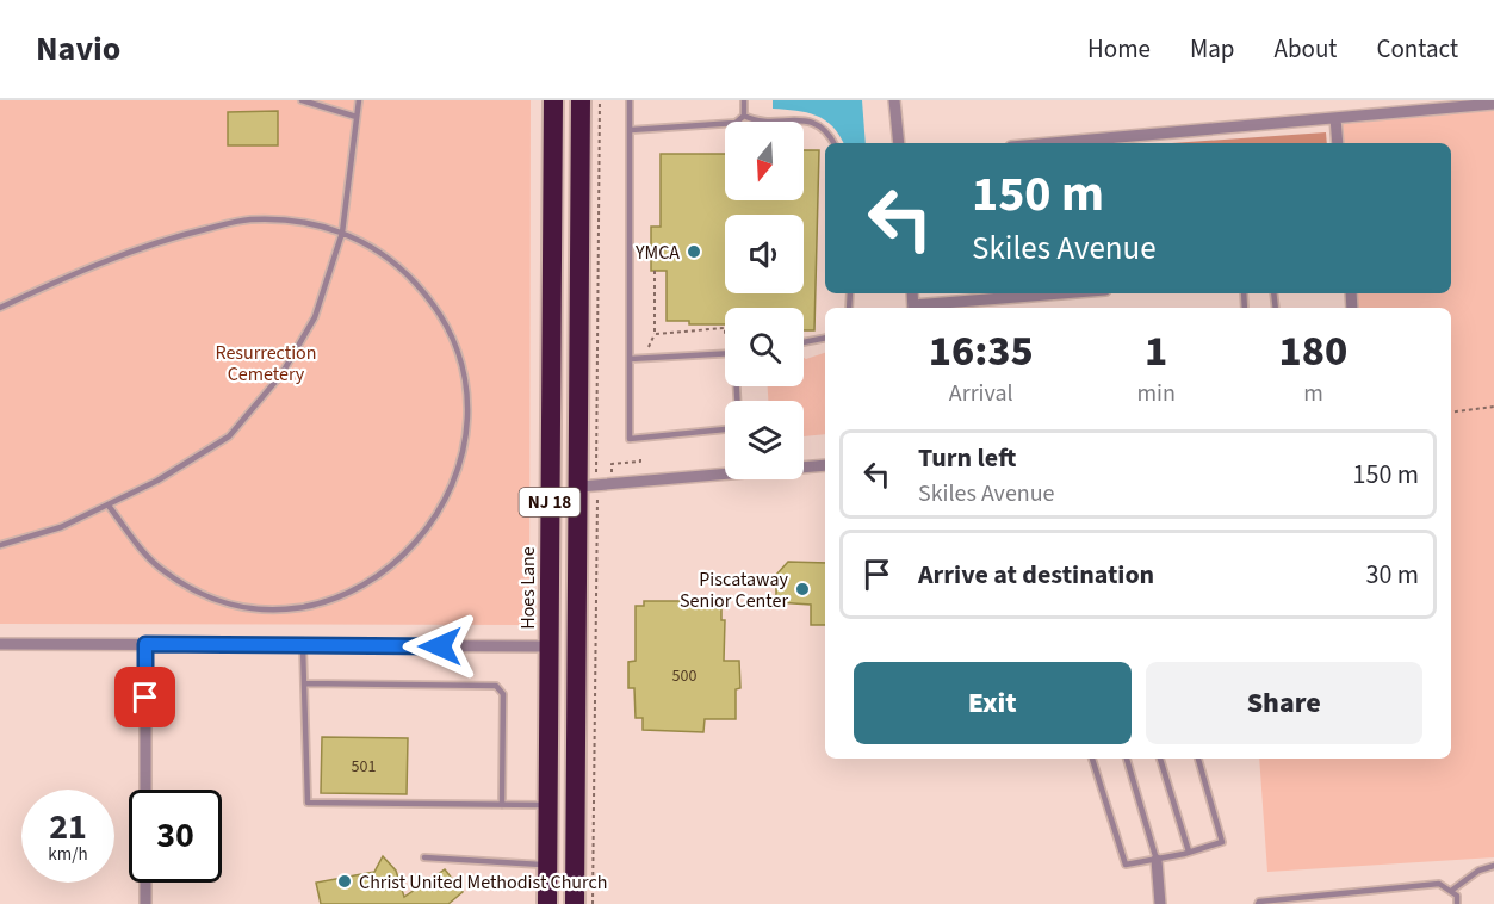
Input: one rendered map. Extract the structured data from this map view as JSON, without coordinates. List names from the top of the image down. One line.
{"streets":{"highway":["NJ 18","Hoes Lane"]},"parks":["Resurrection Cemetery"],"places":["YMCA","Piscataway Senior Center","Christ United Methodist Church"],"house_numbers":["500","501"],"north":"bottom","page":{"header":"Navio","nav":["Home","Map","About","Contact"],"turn":["150 m","Skiles Avenue"],"eta":["16:35","Arrival","1","min","180","m"],"list":[{"name":"Turn left","note":"Skiles Avenue","value":"150 m"},{"name":"Arrive at destination","value":"30 m"}],"buttons":["Exit","Share"],"speed":"21 km/h","limit":"30"}}
